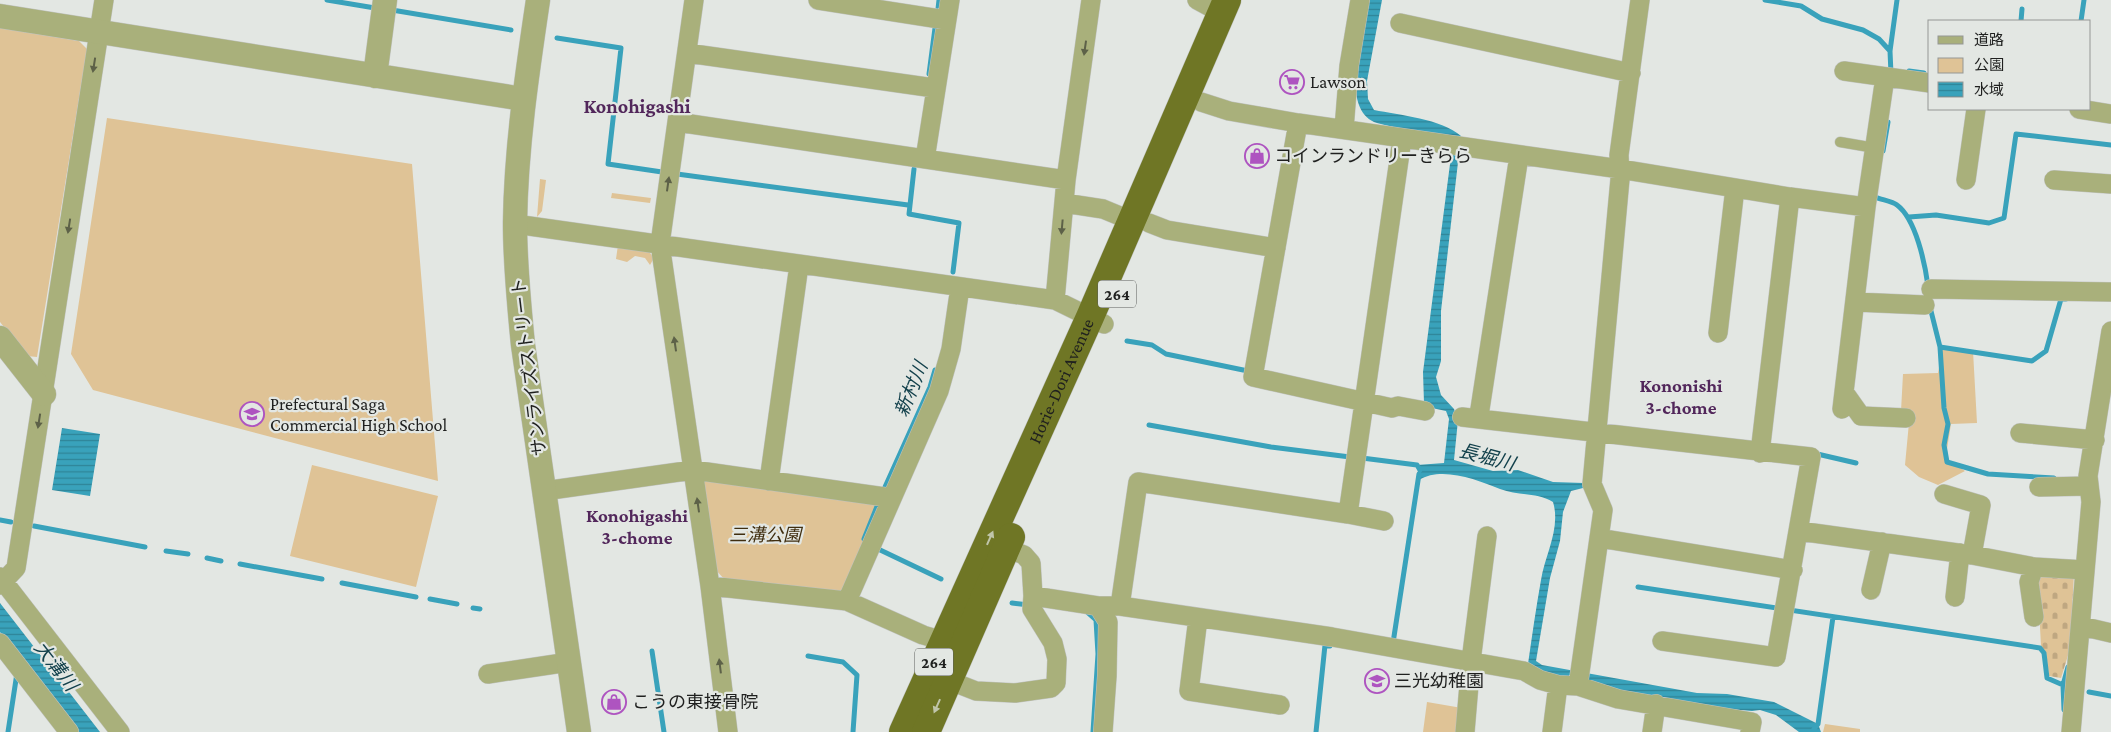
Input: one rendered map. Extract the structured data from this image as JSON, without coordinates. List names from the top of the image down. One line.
{"streets":{"highway":["264","Horie-Dori Avenue"],"street":["サンライズストリート"]},"districts":["Konohigashi","Kononishi 3-chome","Konohigashi 3-chome"],"water":["新村川","長堀川","大溝川"],"parks":["三溝公園"],"places":{"supermarket":["Lawson"],"shop":["コインランドリーきらら","こうの東接骨院"],"school or university":["Prefectural Saga Commercial High School","三光幼稚園"]},"legend":["道路","公園","水域"]}
